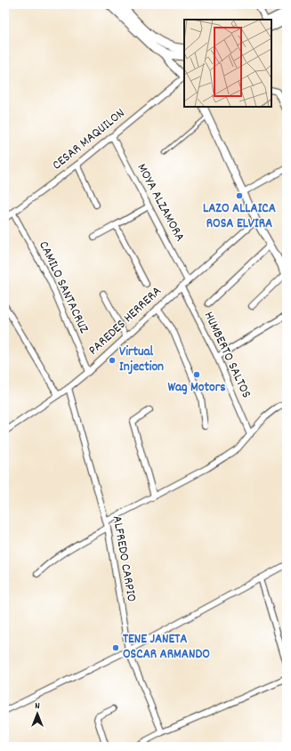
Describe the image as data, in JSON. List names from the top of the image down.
{
  "streets": {
    "street": [
      "CESAR MAQUILON",
      "MOYA ALZAMORA",
      "CAMILO SANTACRUZ",
      "PAREDES HERRERA",
      "HUMBERTO SALTOS",
      "ALFREDO CARPIO"
    ]
  },
  "crossings": [
    ["CESAR MAQUILON", "MOYA ALZAMORA"],
    ["CESAR MAQUILON", "CAMILO SANTACRUZ"],
    ["MOYA ALZAMORA", "PAREDES HERRERA"],
    ["CAMILO SANTACRUZ", "PAREDES HERRERA"],
    ["PAREDES HERRERA", "HUMBERTO SALTOS"],
    ["PAREDES HERRERA", "ALFREDO CARPIO"]
  ],
  "places": [
    "LAZO ALLAICA ROSA ELVIRA",
    "Virtual Injection",
    "Wag Motors",
    "TENE JANETA OSCAR ARMANDO"
  ],
  "north": "top"
}
